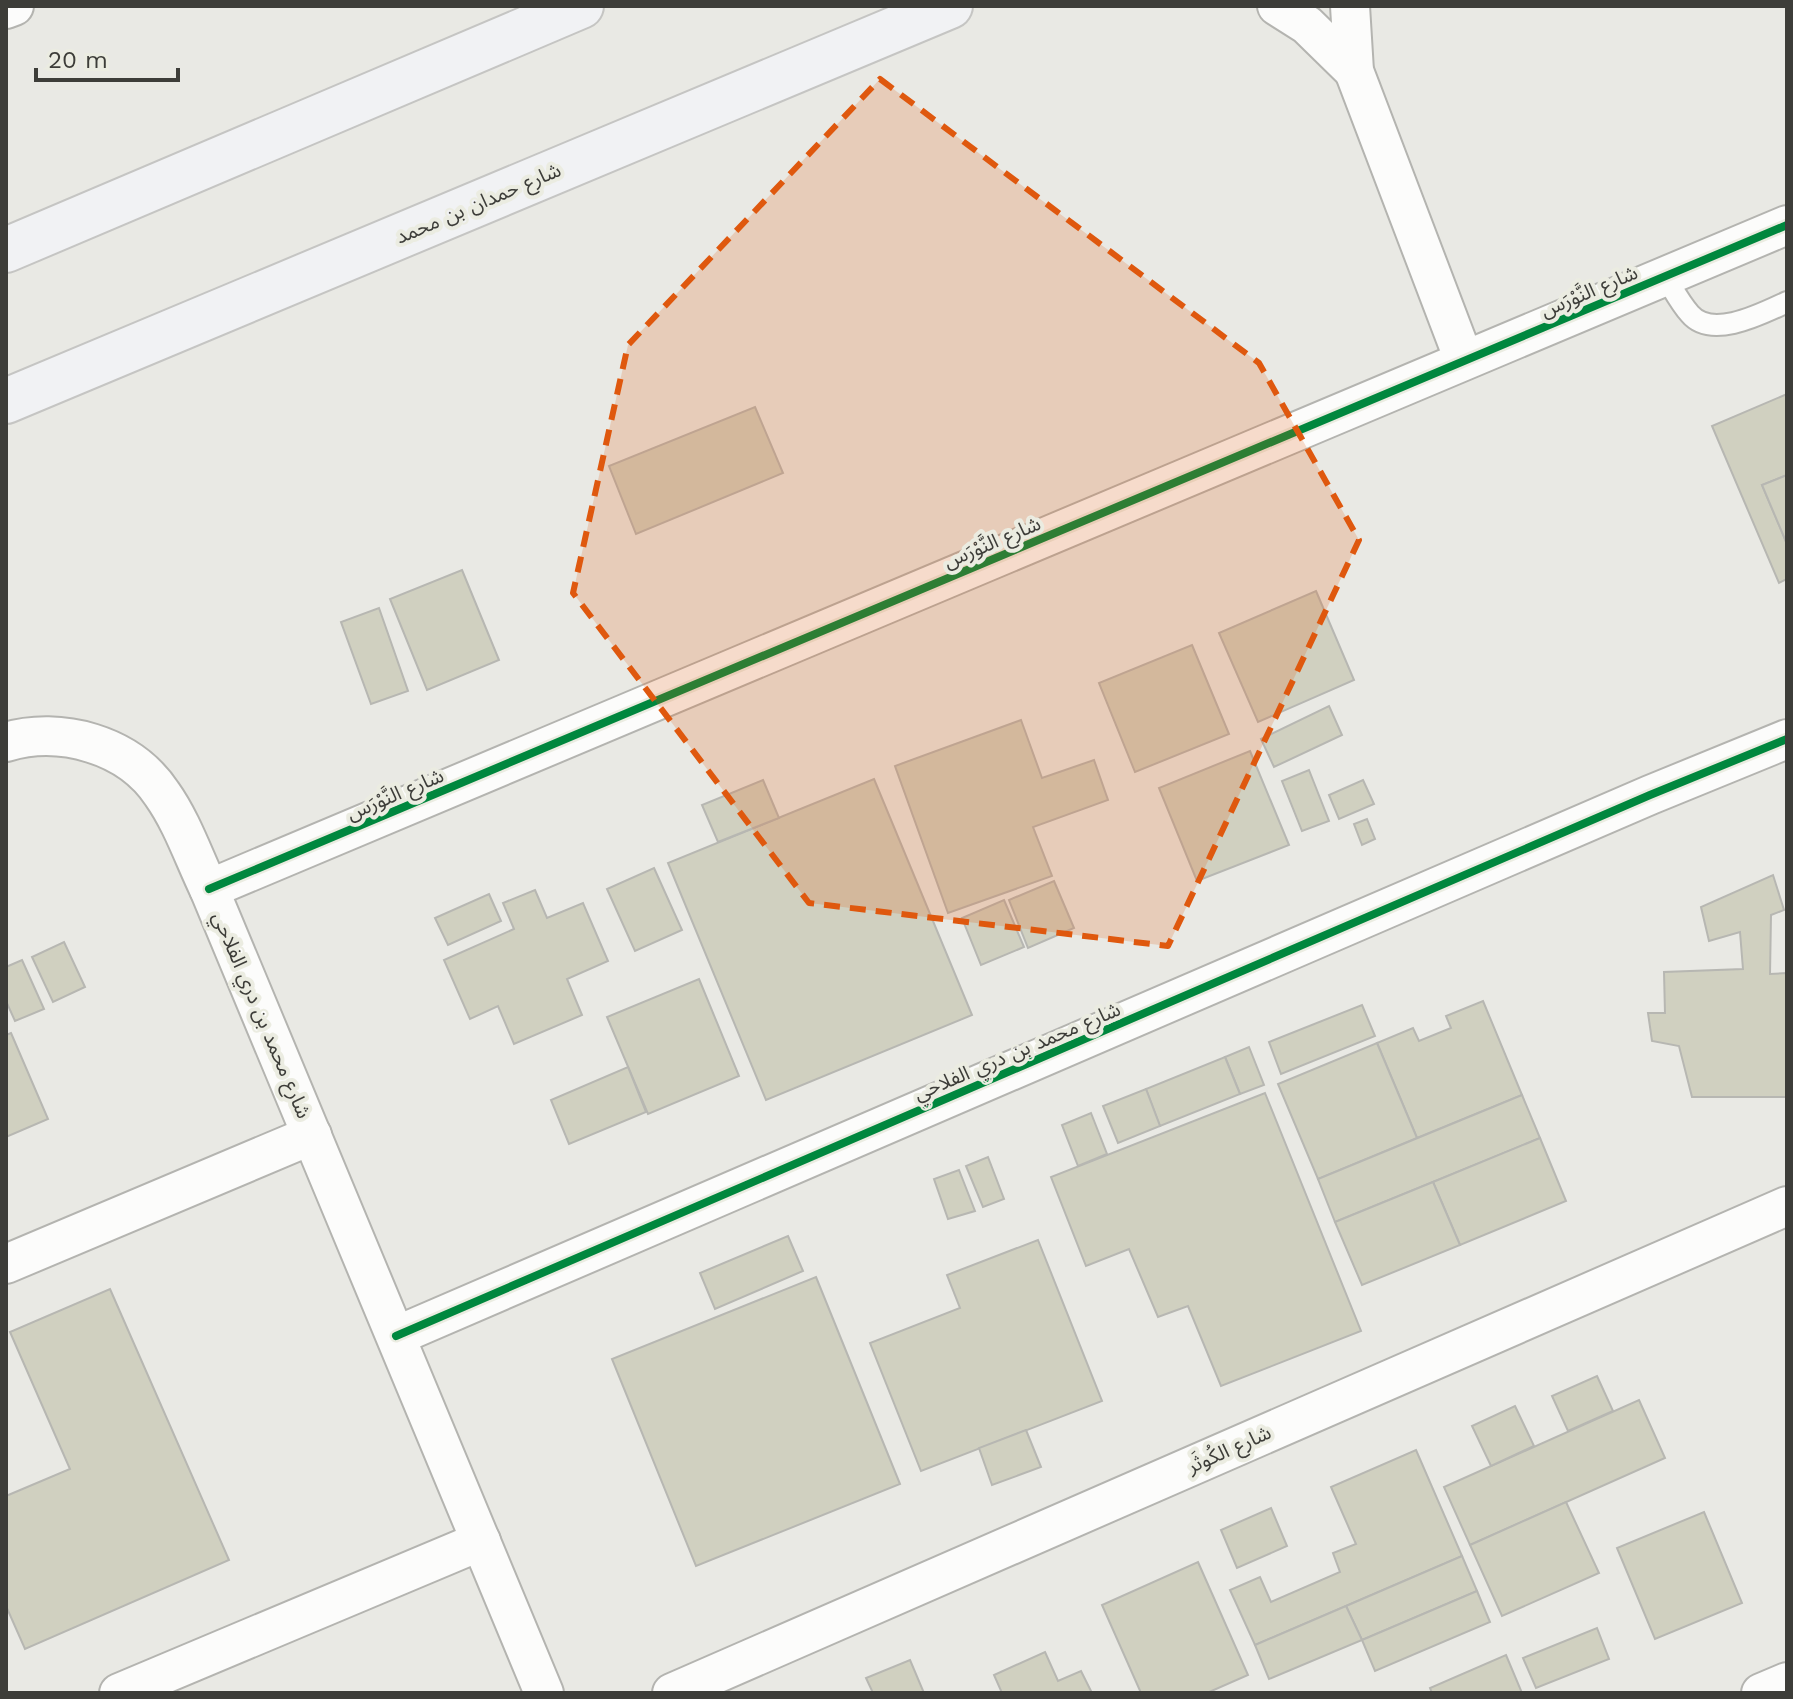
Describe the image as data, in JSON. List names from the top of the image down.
{
  "streets": {
    "main road": ["شارع حمدان بن محمد"],
    "street": ["شارع النَّوْرَس", "شارع محمد بن دري الفلاحي", "شارع الكُوثَر"]
  },
  "crossings": [
    ["شارع النَّوْرَس", "شارع محمد بن دري الفلاحي"]
  ],
  "scale_bar": "20 m"
}
